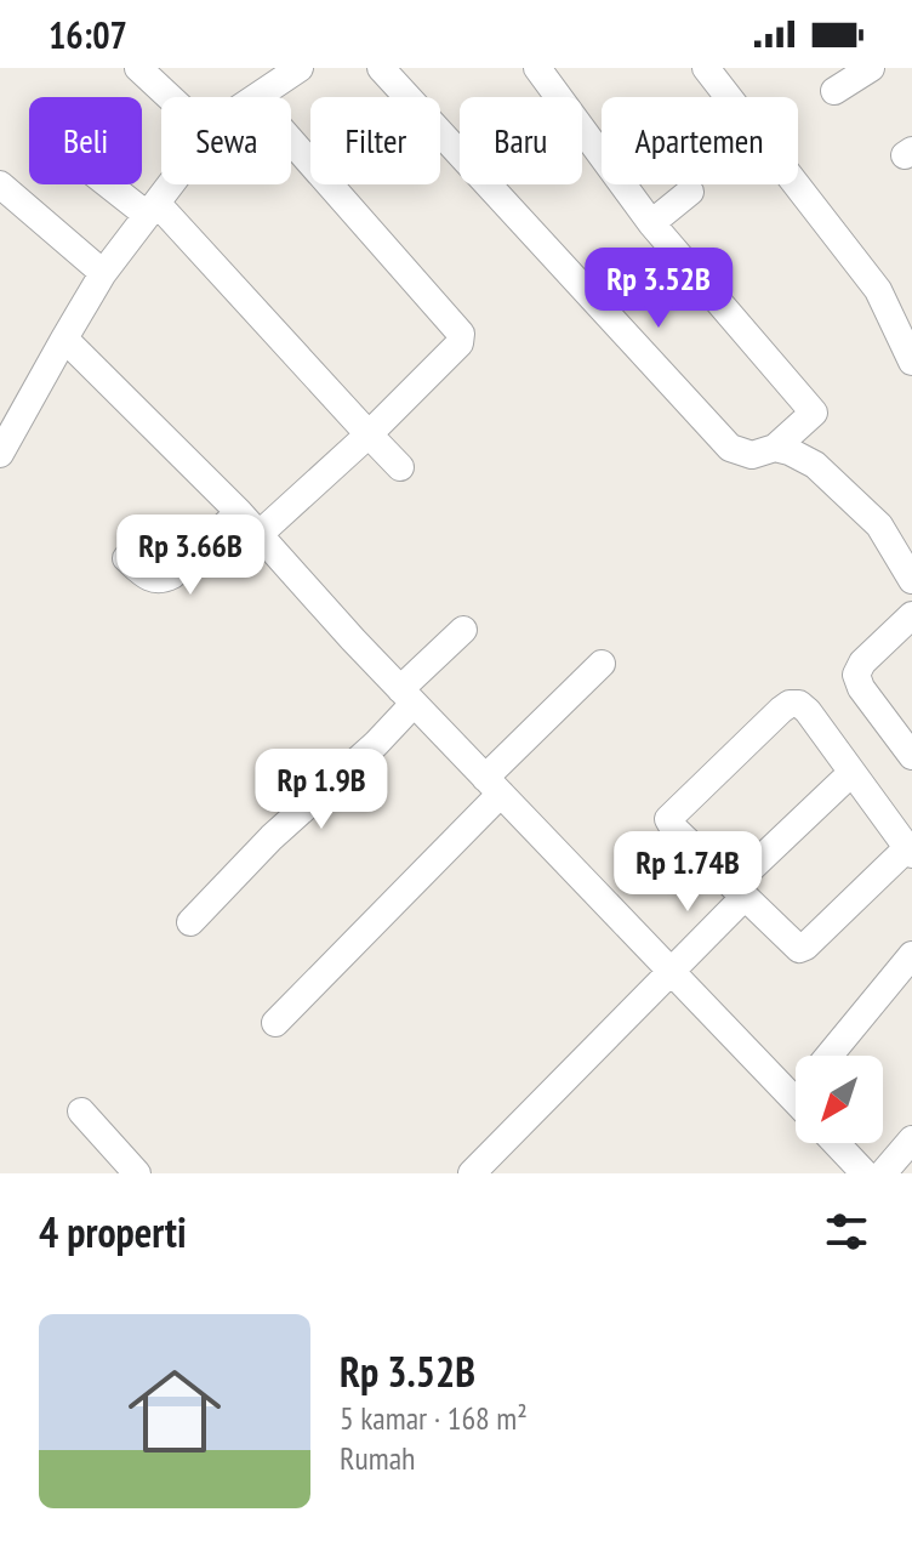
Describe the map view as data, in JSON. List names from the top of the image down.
{
  "north": "bottom left",
  "page": {
    "status": "16:07",
    "chip": [
      "Beli",
      "Sewa",
      "Filter",
      "Baru",
      "Apartemen"
    ],
    "price": [
      "Rp 3.52B",
      "Rp 3.66B",
      "Rp 1.9B",
      "Rp 1.74B"
    ],
    "heading": "4 properti",
    "list": [
      {
        "name": "Rp 3.52B",
        "note": "5 kamar · 168 m² · Rumah"
      }
    ]
  }
}
